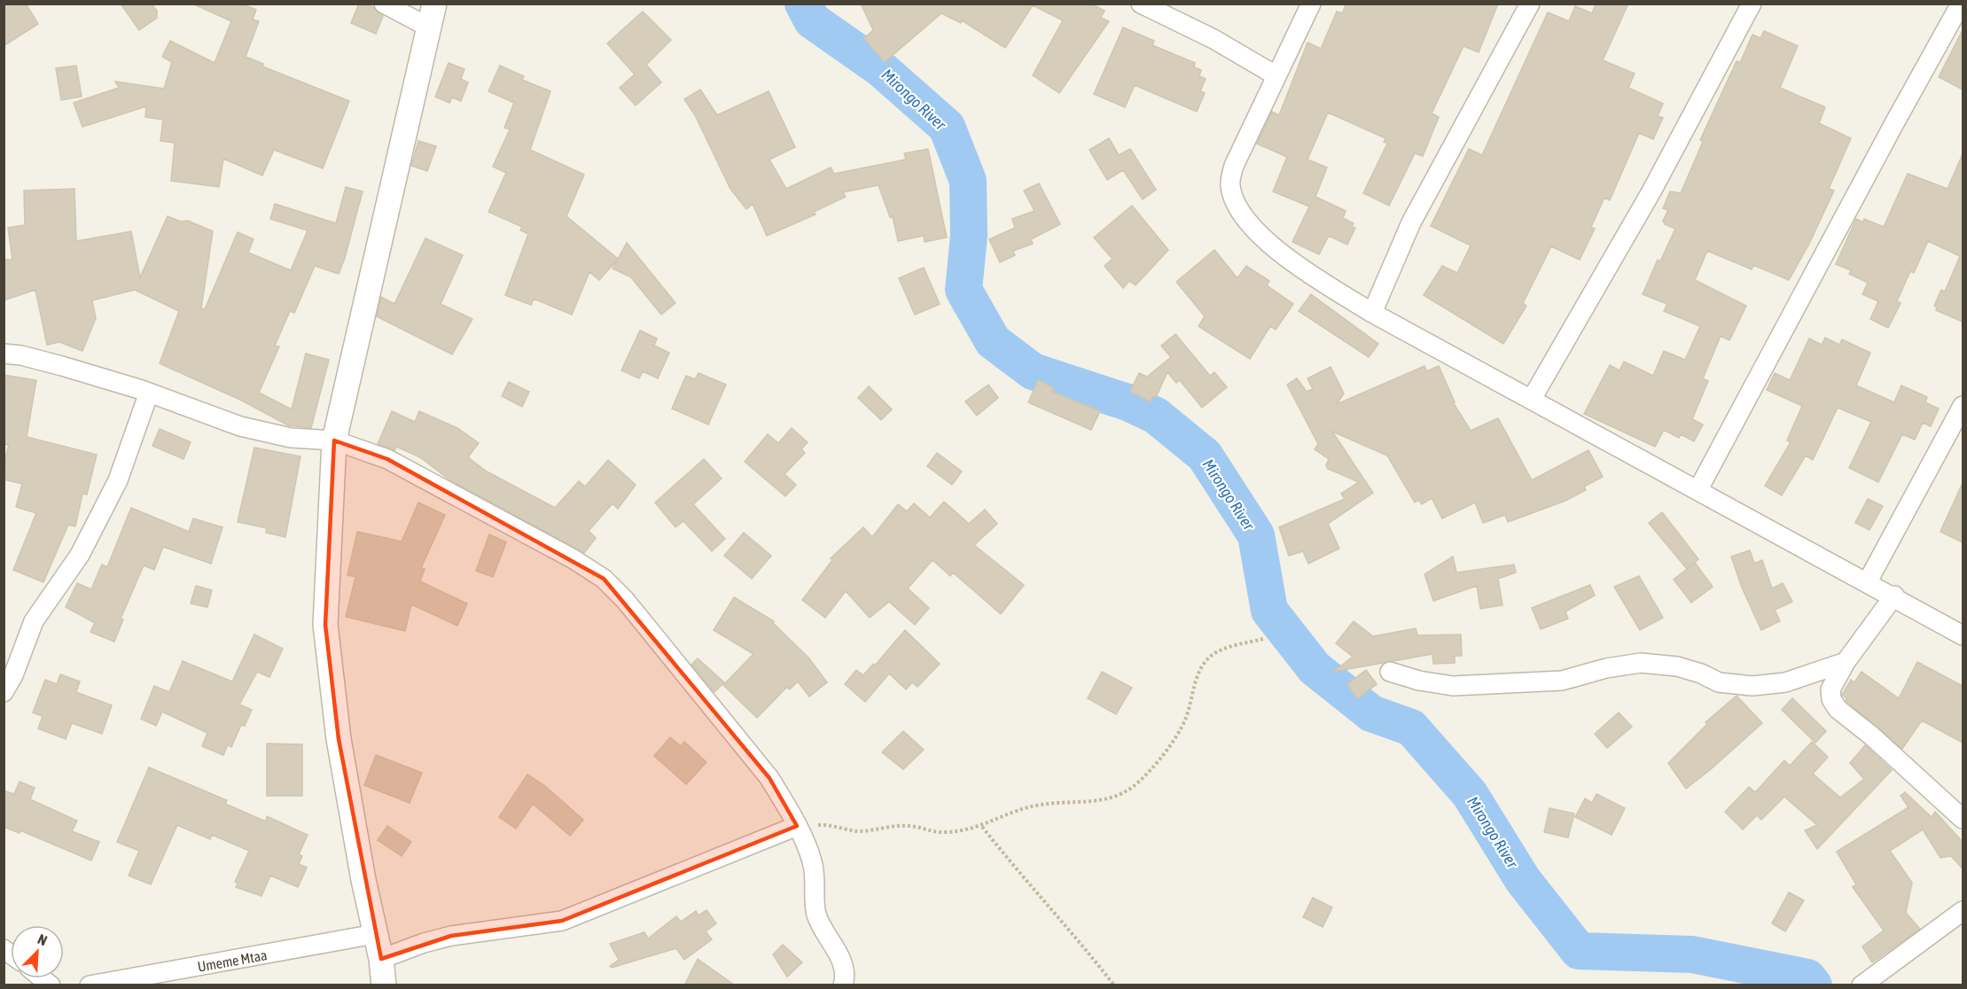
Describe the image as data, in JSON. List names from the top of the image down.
{
  "streets": {
    "street": ["Umeme Mtaa"]
  },
  "water": ["Mirongo River"],
  "north": "top right"
}
